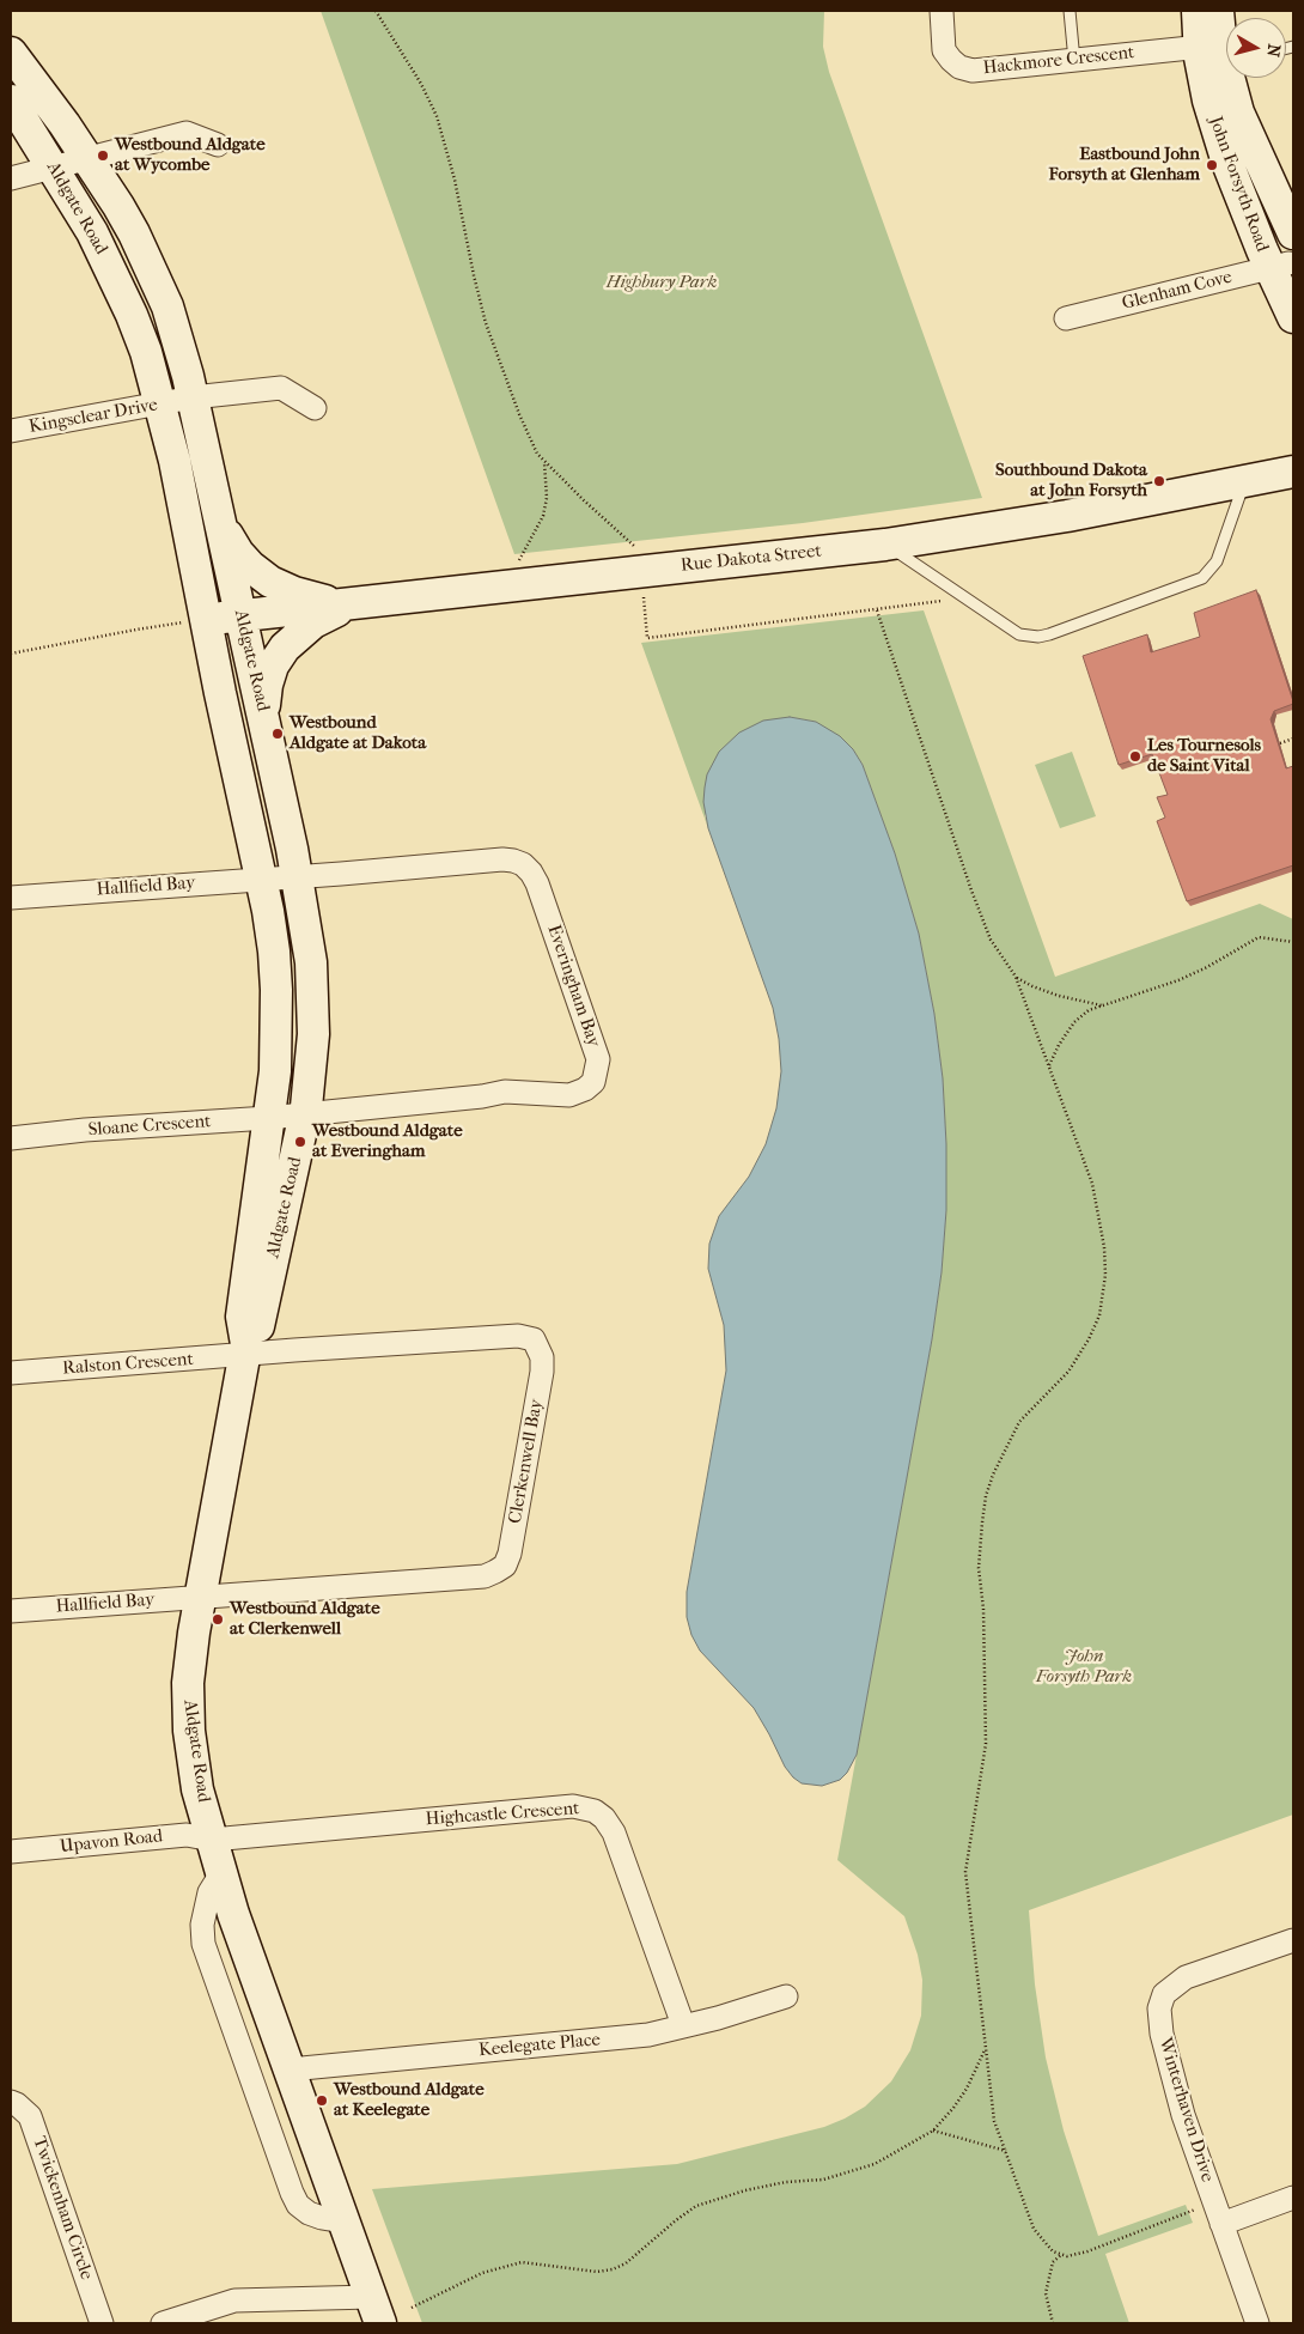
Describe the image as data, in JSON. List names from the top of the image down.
{
  "streets": {
    "street": [
      "Hackmore Crescent",
      "John Forsyth Road",
      "Aldgate Road",
      "Glenham Cove",
      "Kingsclear Drive",
      "Rue Dakota Street",
      "Hallfield Bay",
      "Everingham Bay",
      "Sloane Crescent",
      "Ralston Crescent",
      "Clerkenwell Bay",
      "Highcastle Crescent",
      "Upavon Road",
      "Keelegate Place",
      "Winterhaven Drive",
      "Twickenham Circle"
    ]
  },
  "crossings": [
    ["Hackmore Crescent", "John Forsyth Road"],
    ["John Forsyth Road", "Glenham Cove"],
    ["Aldgate Road", "Kingsclear Drive"],
    ["Aldgate Road", "Rue Dakota Street"],
    ["Aldgate Road", "Hallfield Bay"],
    ["Aldgate Road", "Everingham Bay"],
    ["Aldgate Road", "Sloane Crescent"],
    ["Aldgate Road", "Ralston Crescent"],
    ["Aldgate Road", "Clerkenwell Bay"],
    ["Aldgate Road", "Highcastle Crescent"],
    ["Aldgate Road", "Upavon Road"],
    ["Aldgate Road", "Keelegate Place"],
    ["Hallfield Bay", "Everingham Bay"],
    ["Hallfield Bay", "Clerkenwell Bay"],
    ["Everingham Bay", "Sloane Crescent"],
    ["Ralston Crescent", "Clerkenwell Bay"],
    ["Highcastle Crescent", "Upavon Road"],
    ["Highcastle Crescent", "Keelegate Place"]
  ],
  "parks": ["Highbury Park", "John Forsyth Park"],
  "places": [
    "Westbound Aldgate at Wycombe",
    "Eastbound John Forsyth at Glenham",
    "Southbound Dakota at John Forsyth",
    "Westbound Aldgate at Dakota",
    "Les Tournesols de Saint Vital",
    "Westbound Aldgate at Everingham",
    "Westbound Aldgate at Clerkenwell",
    "Westbound Aldgate at Keelegate"
  ],
  "north": "right"
}
